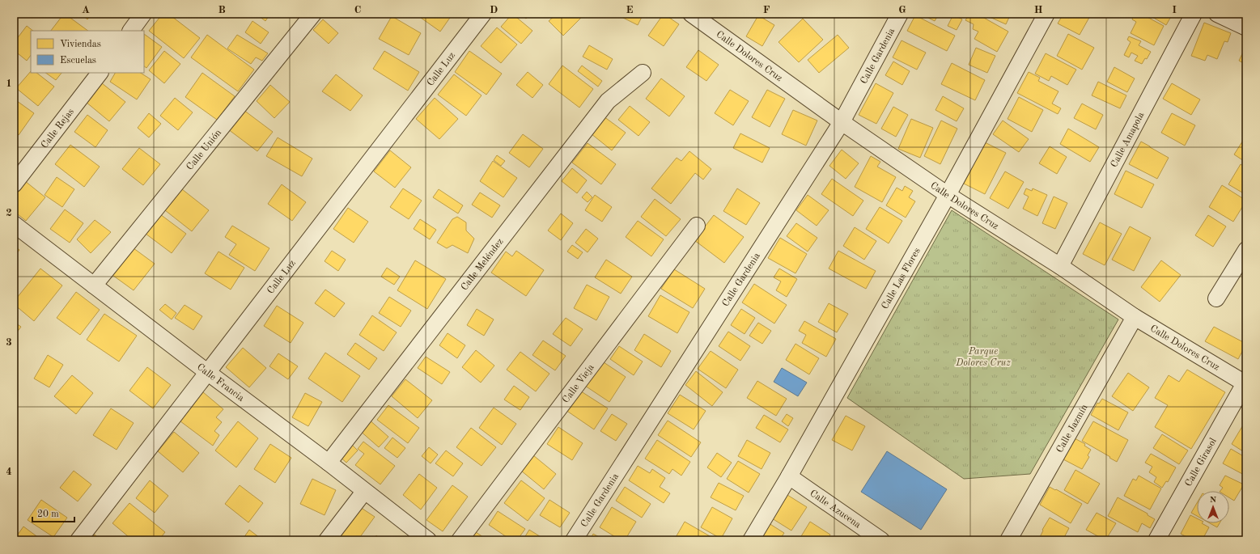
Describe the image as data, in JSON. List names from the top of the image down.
{
  "streets": {
    "street": [
      "Calle Dolores Cruz",
      "Calle Gardenia",
      "Calle Luz",
      "Calle Rejas",
      "Calle Amapola",
      "Calle Unión",
      "Calle Meléndez",
      "Calle Las Flores",
      "Calle Francia",
      "Calle Vieja",
      "Calle Jazmín",
      "Calle Girasol",
      "Calle Azucena"
    ]
  },
  "crossings": [
    ["Calle Dolores Cruz", "Calle Gardenia"],
    ["Calle Dolores Cruz", "Calle Amapola"],
    ["Calle Dolores Cruz", "Calle Las Flores"],
    ["Calle Dolores Cruz", "Calle Jazmín"],
    ["Calle Dolores Cruz", "Calle Girasol"],
    ["Calle Luz", "Calle Francia"],
    ["Calle Unión", "Calle Francia"],
    ["Calle Meléndez", "Calle Francia"],
    ["Calle Las Flores", "Calle Azucena"]
  ],
  "parks": ["Parque Dolores Cruz"],
  "legend": ["Viviendas", "Escuelas"],
  "scale_bar": "20 m",
  "north": "top",
  "grid": {
    "columns": [
      "A",
      "B",
      "C",
      "D",
      "E",
      "F",
      "G",
      "H",
      "I"
    ],
    "rows": [
      "1",
      "2",
      "3",
      "4"
    ]
  }
}
